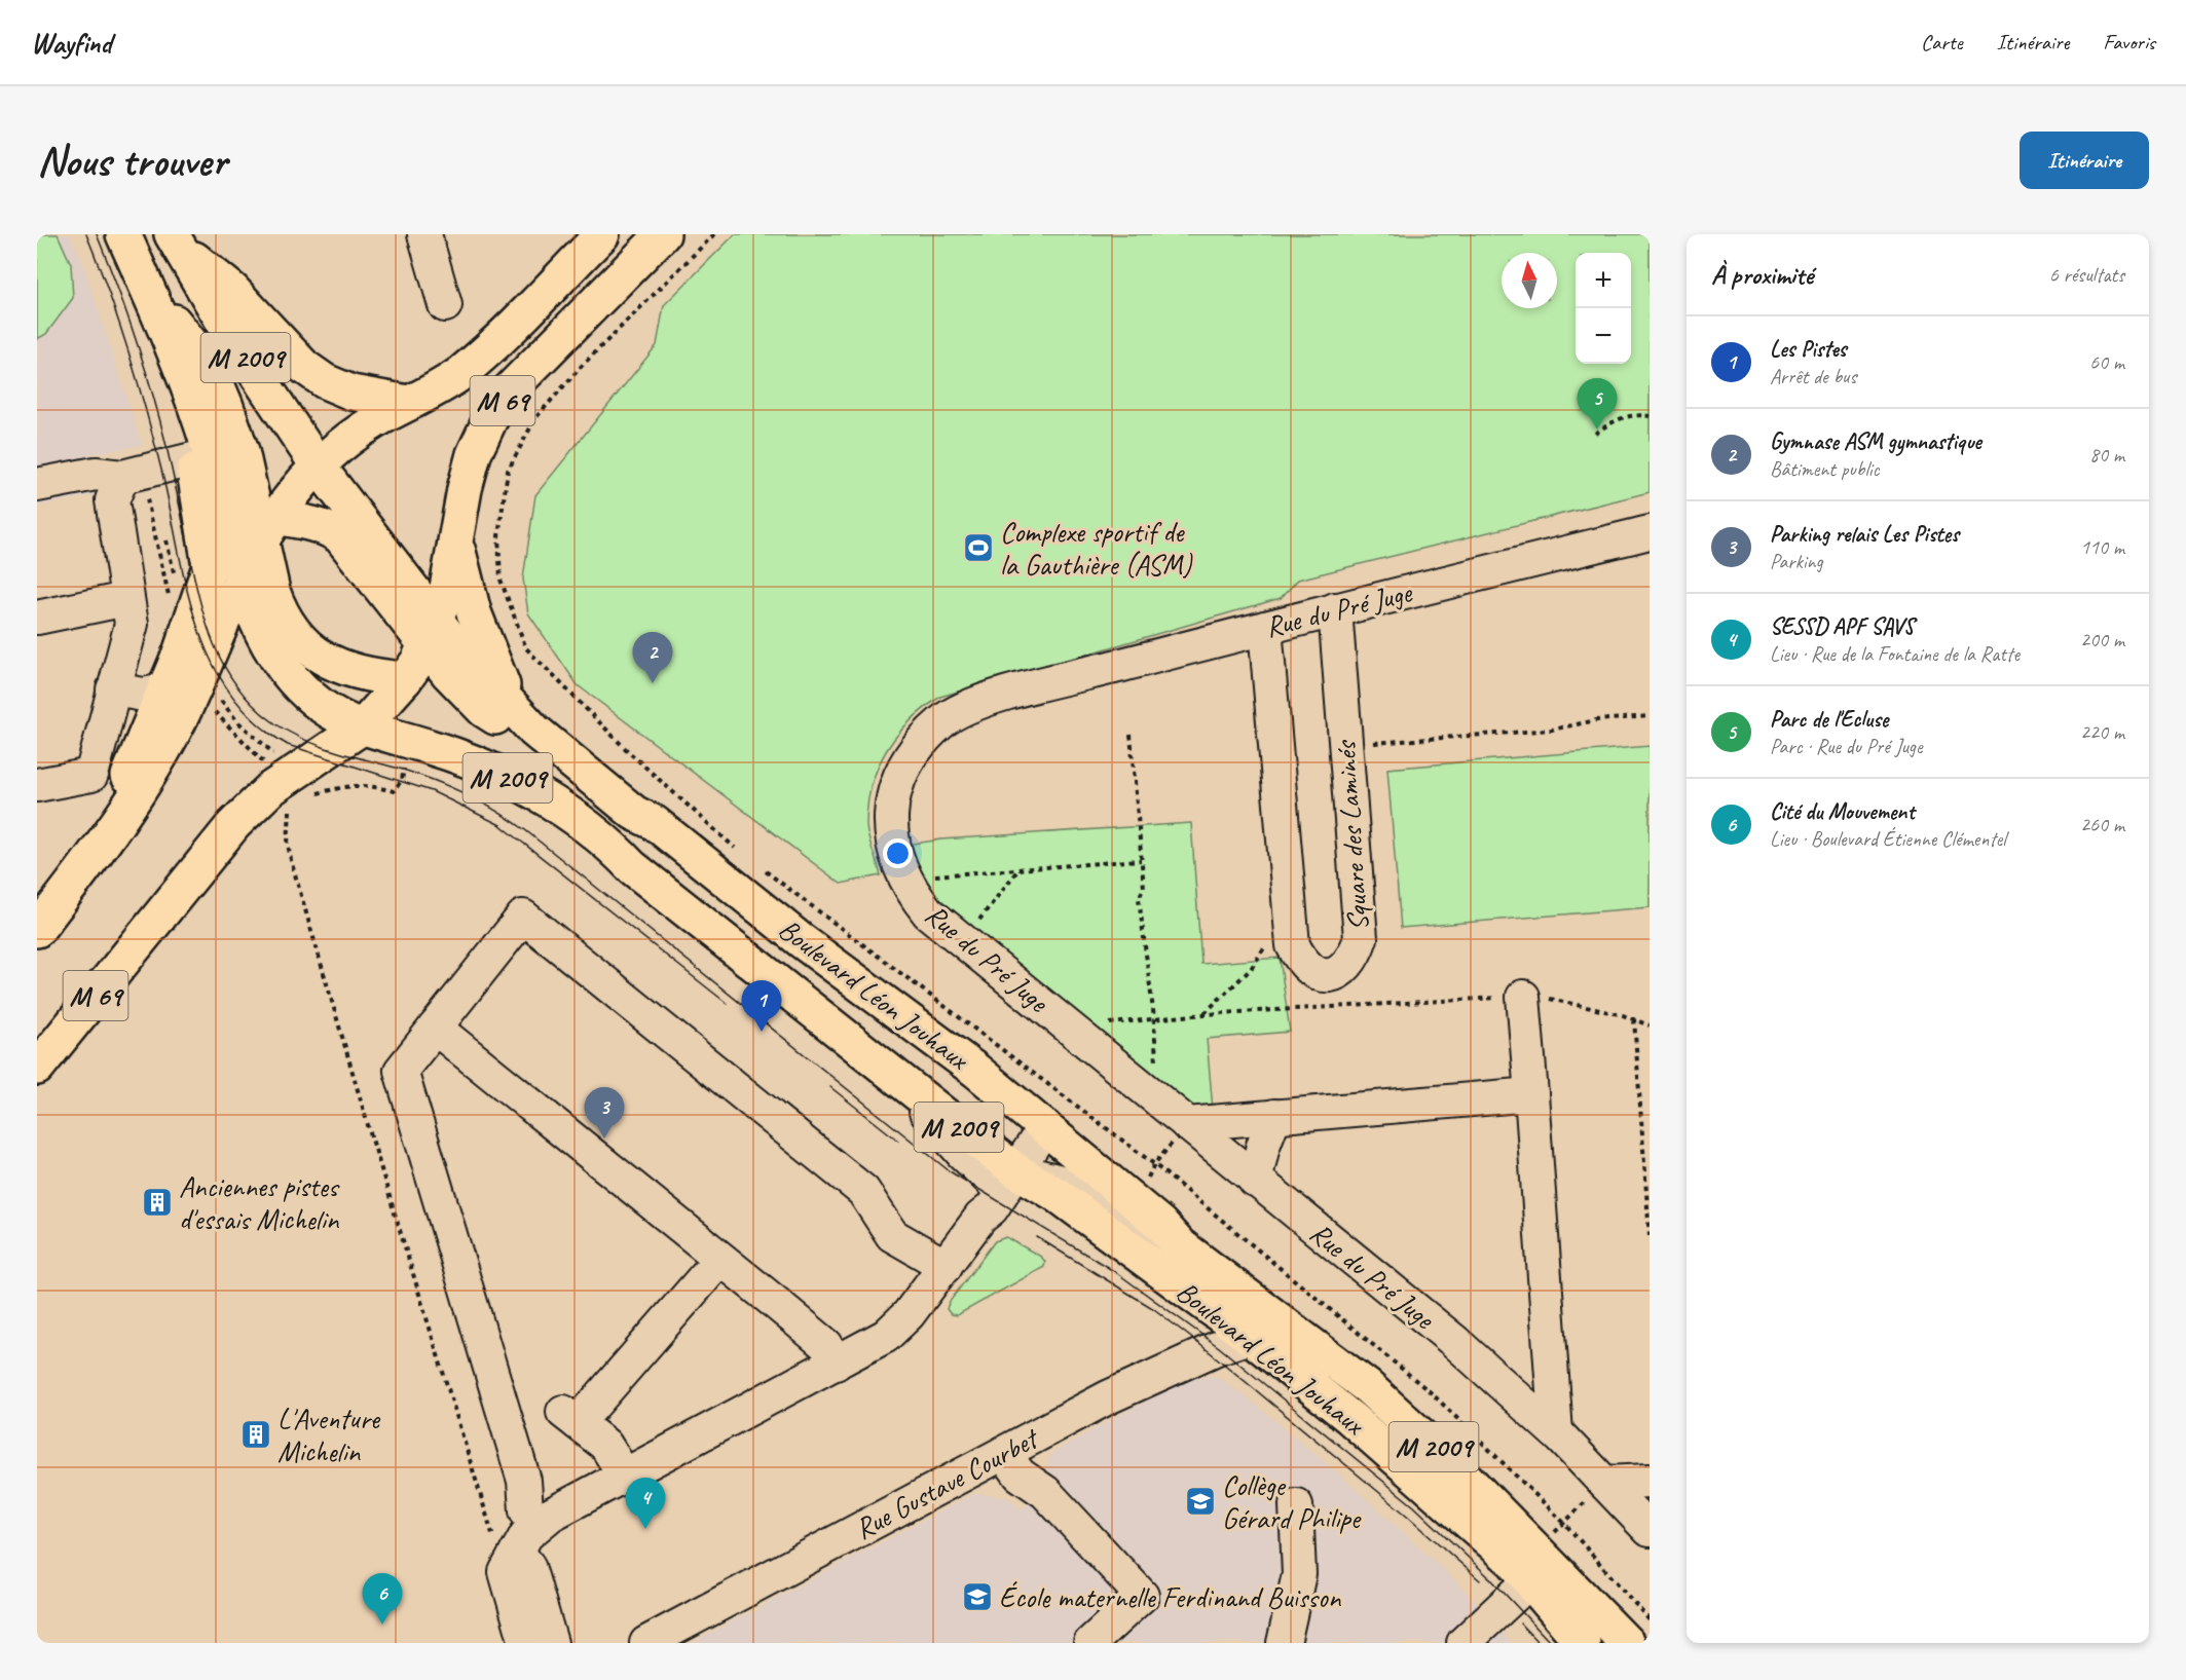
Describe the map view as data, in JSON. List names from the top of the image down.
{
  "streets": {
    "main road": ["M 2009", "M 69", "Boulevard Léon Jouhaux"],
    "street": ["Rue du Pré Juge", "Square des Laminés", "Rue Gustave Courbet"]
  },
  "crossings": [
    ["M 2009", "M 69"],
    ["M 2009", "Boulevard Léon Jouhaux"],
    ["M 69", "Boulevard Léon Jouhaux"],
    ["Rue du Pré Juge", "Square des Laminés"],
    ["Boulevard Léon Jouhaux", "Rue Gustave Courbet"]
  ],
  "places": {
    "sports": ["Complexe sportif de la Gauthière (ASM)"],
    "building": ["Anciennes pistes d'essais Michelin", "L'Aventure Michelin"],
    "school or university": ["Collège Gérard Philipe", "École maternelle Ferdinand Buisson"]
  },
  "north": "top",
  "page": {
    "header": "Wayfind",
    "nav": ["Carte", "Itinéraire", "Favoris"],
    "buttons": "Itinéraire",
    "title": "Nous trouver",
    "heading": ["À proximité", "6 résultats"],
    "map_buttons": ["+", "−"],
    "list": [
      {
        "mark": "1",
        "name": "Les Pistes",
        "note": "Arrêt de bus",
        "value": "60 m"
      },
      {
        "mark": "2",
        "name": "Gymnase ASM gymnastique",
        "note": "Bâtiment public",
        "value": "80 m"
      },
      {
        "mark": "3",
        "name": "Parking relais Les Pistes",
        "note": "Parking",
        "value": "110 m"
      },
      {
        "mark": "4",
        "name": "SESSD APF SAVS",
        "note": "Lieu · Rue de la Fontaine de la Ratte",
        "value": "200 m"
      },
      {
        "mark": "5",
        "name": "Parc de l'Ecluse",
        "note": "Parc · Rue du Pré Juge",
        "value": "220 m"
      },
      {
        "mark": "6",
        "name": "Cité du Mouvement",
        "note": "Lieu · Boulevard Étienne Clémentel",
        "value": "260 m"
      }
    ],
    "pins": [
      "5",
      "2",
      "1",
      "3",
      "4",
      "6"
    ]
  }
}
